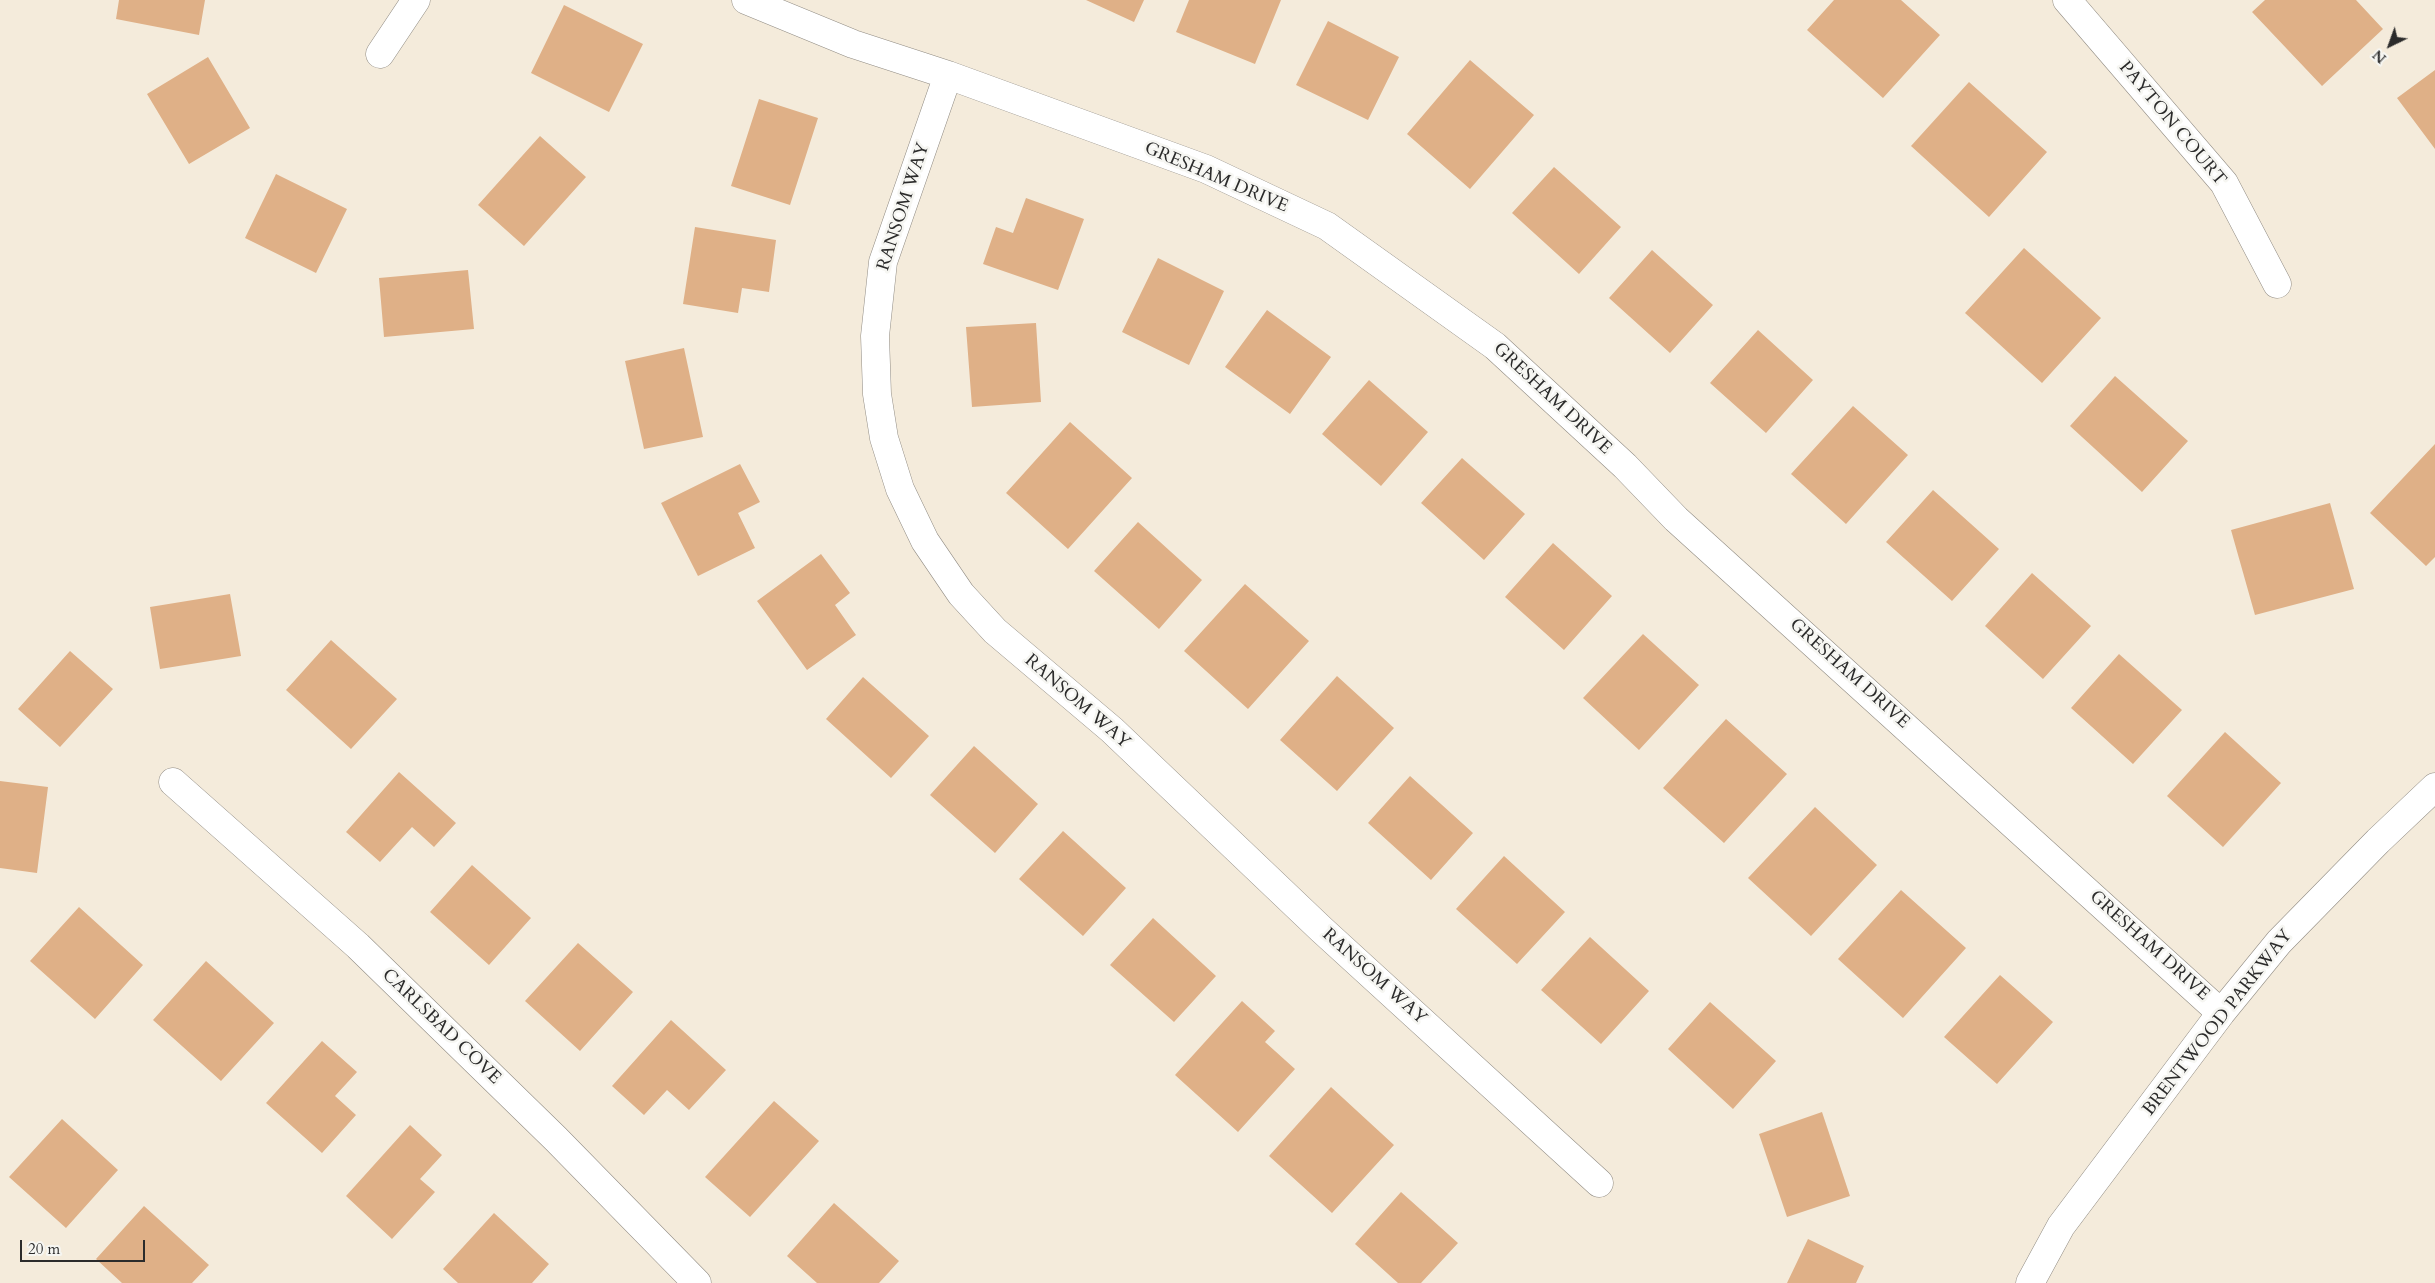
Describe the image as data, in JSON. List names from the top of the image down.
{
  "streets": {
    "street": [
      "PAYTON COURT",
      "GRESHAM DRIVE",
      "RANSOM WAY",
      "BRENTWOOD PARKWAY",
      "CARLSBAD COVE"
    ]
  },
  "crossings": [
    ["GRESHAM DRIVE", "RANSOM WAY"],
    ["GRESHAM DRIVE", "BRENTWOOD PARKWAY"]
  ],
  "scale_bar": "20 m",
  "north": "bottom left"
}
